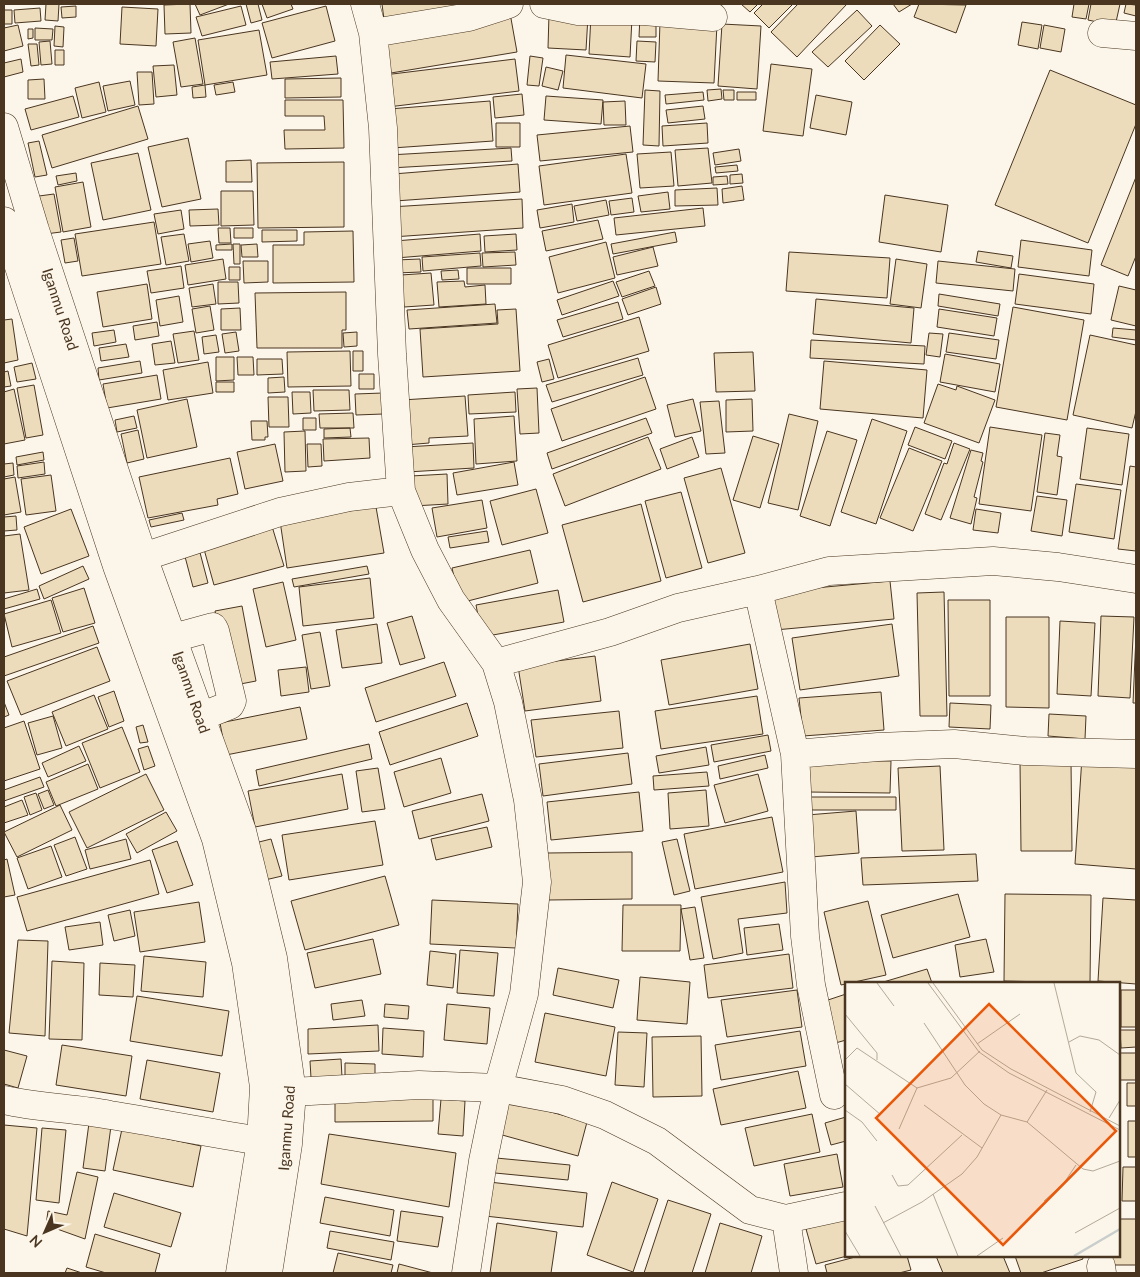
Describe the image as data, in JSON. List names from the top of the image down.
{
  "streets": {
    "street": ["Iganmu Road"]
  },
  "north": "bottom left"
}
